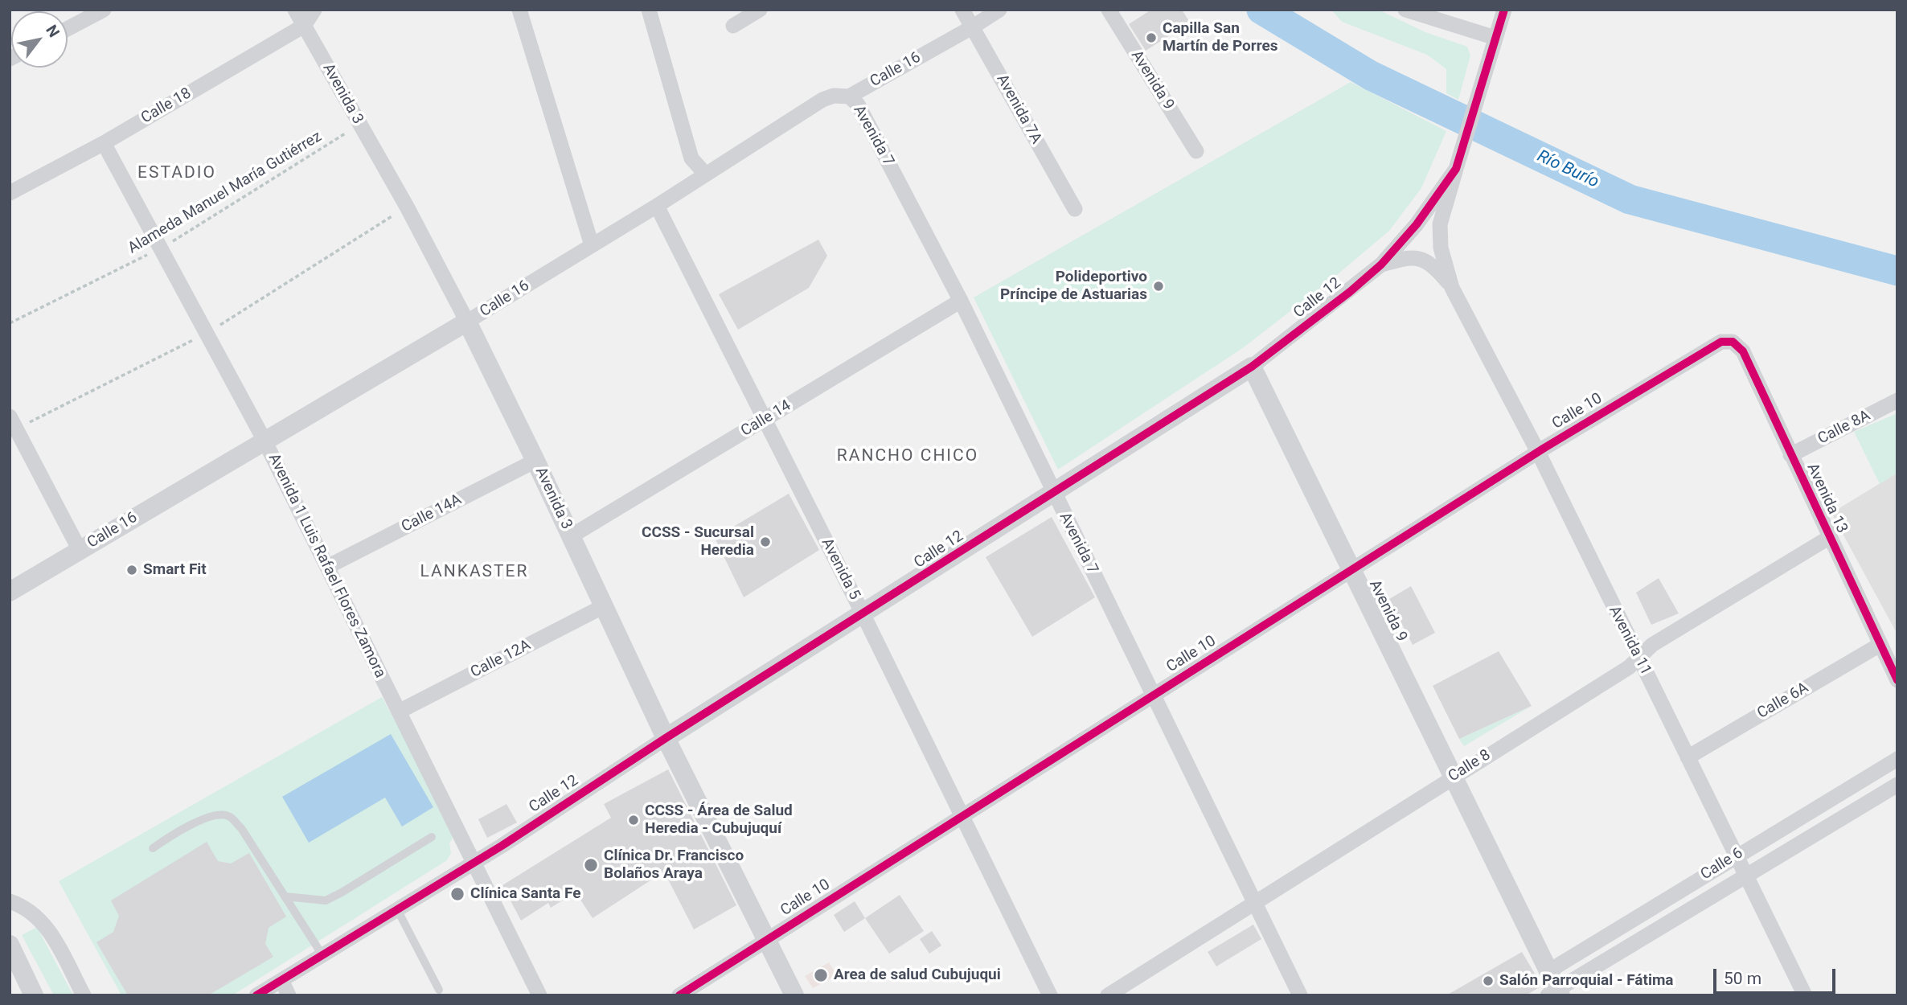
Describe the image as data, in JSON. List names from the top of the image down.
{
  "streets": {
    "street": [
      "Calle 16",
      "Avenida 9",
      "Avenida 3",
      "Calle 18",
      "Avenida 7A",
      "Avenida 7",
      "Calle 12",
      "Calle 10",
      "Calle 14",
      "Calle 8A",
      "Avenida 13",
      "Calle 14A",
      "Avenida 1 Luis Rafael Flores Zamora",
      "Avenida 5",
      "Avenida 11",
      "Calle 12A",
      "Calle 6A",
      "Calle 8",
      "Calle 6"
    ],
    "path": ["Alameda Manuel María Gutiérrez"]
  },
  "crossings": [
    ["Calle 16", "Avenida 3"],
    ["Calle 16", "Avenida 7A"],
    ["Calle 16", "Avenida 7"],
    ["Calle 16", "Avenida 1 Luis Rafael Flores Zamora"],
    ["Calle 16", "Avenida 5"],
    ["Avenida 9", "Calle 12"],
    ["Avenida 9", "Calle 10"],
    ["Avenida 9", "Calle 8"],
    ["Avenida 9", "Calle 6"],
    ["Avenida 3", "Calle 18"],
    ["Avenida 3", "Alameda Manuel María Gutiérrez"],
    ["Avenida 3", "Calle 12"],
    ["Avenida 3", "Calle 10"],
    ["Avenida 3", "Calle 14"],
    ["Avenida 3", "Calle 14A"],
    ["Avenida 3", "Calle 12A"],
    ["Calle 18", "Avenida 1 Luis Rafael Flores Zamora"],
    ["Avenida 7", "Calle 12"],
    ["Avenida 7", "Calle 10"],
    ["Avenida 7", "Calle 14"],
    ["Avenida 7", "Calle 8"],
    ["Alameda Manuel María Gutiérrez", "Avenida 1 Luis Rafael Flores Zamora"],
    ["Calle 12", "Avenida 1 Luis Rafael Flores Zamora"],
    ["Calle 12", "Avenida 5"],
    ["Calle 12", "Avenida 11"],
    ["Calle 10", "Avenida 13"],
    ["Calle 10", "Avenida 5"],
    ["Calle 10", "Avenida 11"],
    ["Calle 14", "Avenida 5"],
    ["Calle 8A", "Avenida 13"],
    ["Avenida 13", "Calle 6A"],
    ["Avenida 13", "Calle 8"],
    ["Calle 14A", "Avenida 1 Luis Rafael Flores Zamora"],
    ["Avenida 1 Luis Rafael Flores Zamora", "Calle 12A"],
    ["Avenida 11", "Calle 6A"],
    ["Avenida 11", "Calle 8"],
    ["Avenida 11", "Calle 6"]
  ],
  "districts": ["ESTADIO", "RANCHO CHICO", "LANKASTER"],
  "water": ["Río Burío"],
  "places": [
    "Capilla San Martín de Porres",
    "Polideportivo Príncipe de Astuarias",
    "CCSS - Sucursal Heredia",
    "Smart Fit",
    "CCSS - Área de Salud Heredia - Cubujuquí",
    "Clínica Dr. Francisco Bolaños Araya",
    "Clínica Santa Fe",
    "Area de salud Cubujuqui",
    "Salón Parroquial - Fátima"
  ],
  "scale_bar": "50 m",
  "north": "top right"
}
